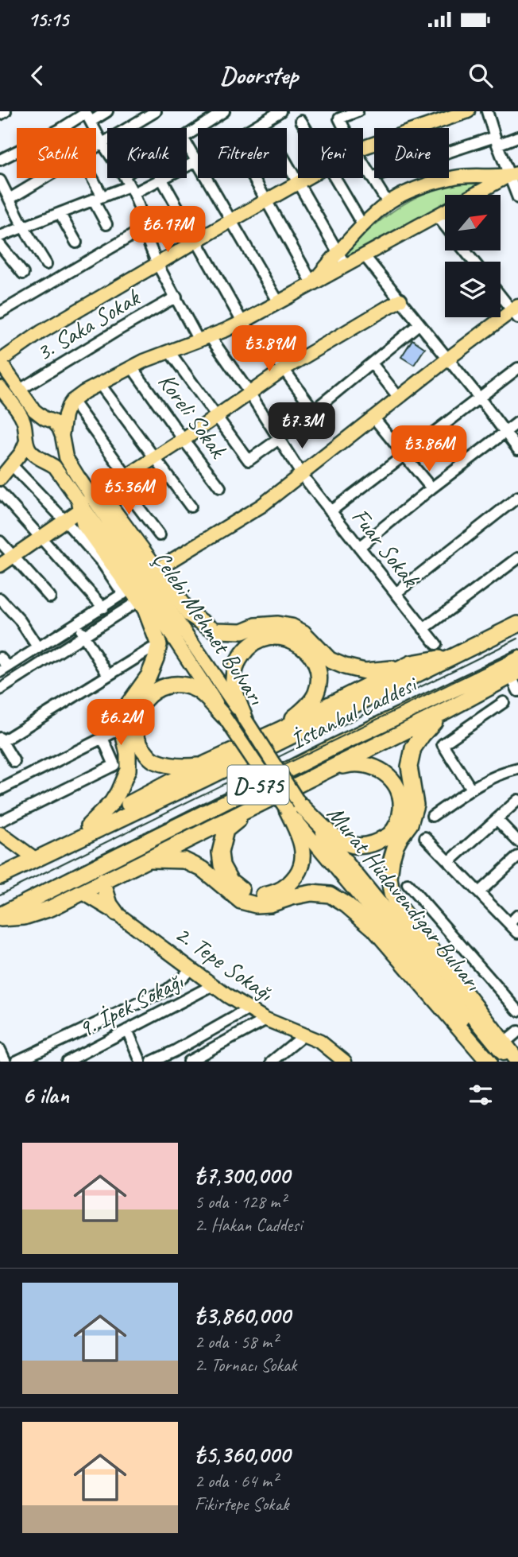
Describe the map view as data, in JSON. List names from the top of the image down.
{
  "streets": {
    "highway": ["İstanbul Caddesi", "D-575"],
    "main road": ["Çelebi Mehmet Bulvarı", "Murat Hüdavendigar Bulvarı", "2. Tepe Sokağı"],
    "street": [
      "3. Saka Sokak",
      "Koreli Sokak",
      "Fuar Sokak",
      "9. İpek Sokağı"
    ]
  },
  "crossings": [
    ["3. Saka Sokak", "Fuar Sokak"],
    ["3. Saka Sokak", "Çelebi Mehmet Bulvarı"],
    ["Çelebi Mehmet Bulvarı", "Murat Hüdavendigar Bulvarı"],
    ["2. Tepe Sokağı", "9. İpek Sokağı"]
  ],
  "north": "top right",
  "page": {
    "status": "15:15",
    "header": "Doorstep",
    "chip": [
      "Satılık",
      "Kiralık",
      "Filtreler",
      "Yeni",
      "Daire"
    ],
    "price": [
      "₺6.17M",
      "₺3.89M",
      "₺7.3M",
      "₺3.86M",
      "₺5.36M",
      "₺6.2M"
    ],
    "heading": "6 ilan",
    "list": [
      {
        "name": "₺7,300,000",
        "note": "5 oda · 128 m² · 2. Hakan Caddesi"
      },
      {
        "name": "₺3,860,000",
        "note": "2 oda · 58 m² · 2. Tornacı Sokak"
      },
      {
        "name": "₺5,360,000",
        "note": "2 oda · 64 m² · Fikirtepe Sokak"
      }
    ]
  }
}
